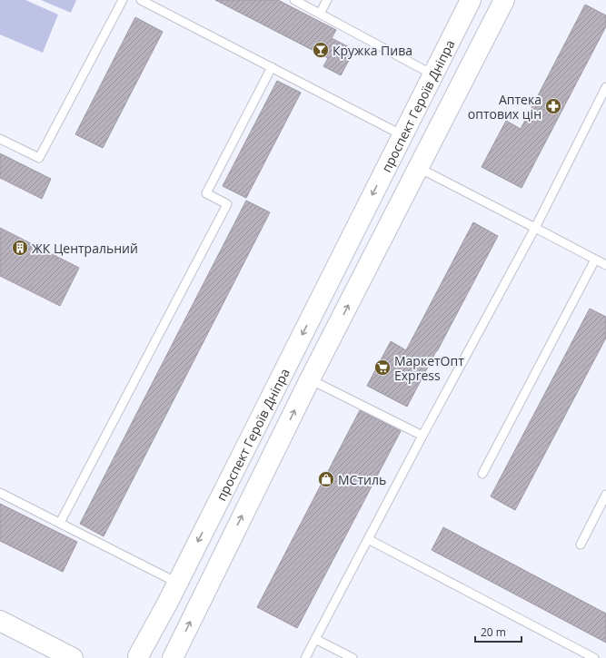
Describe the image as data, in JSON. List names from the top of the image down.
{
  "streets": {
    "street": ["проспект Героїв Дніпра"]
  },
  "places": {
    "bar": ["Кружка Пива"],
    "pharmacy": ["Аптека оптових цін"],
    "building": ["ЖК Центральний"],
    "supermarket": ["МаркетОпт Express"],
    "shop": ["МСтиль"]
  },
  "scale_bar": "20 m"
}
